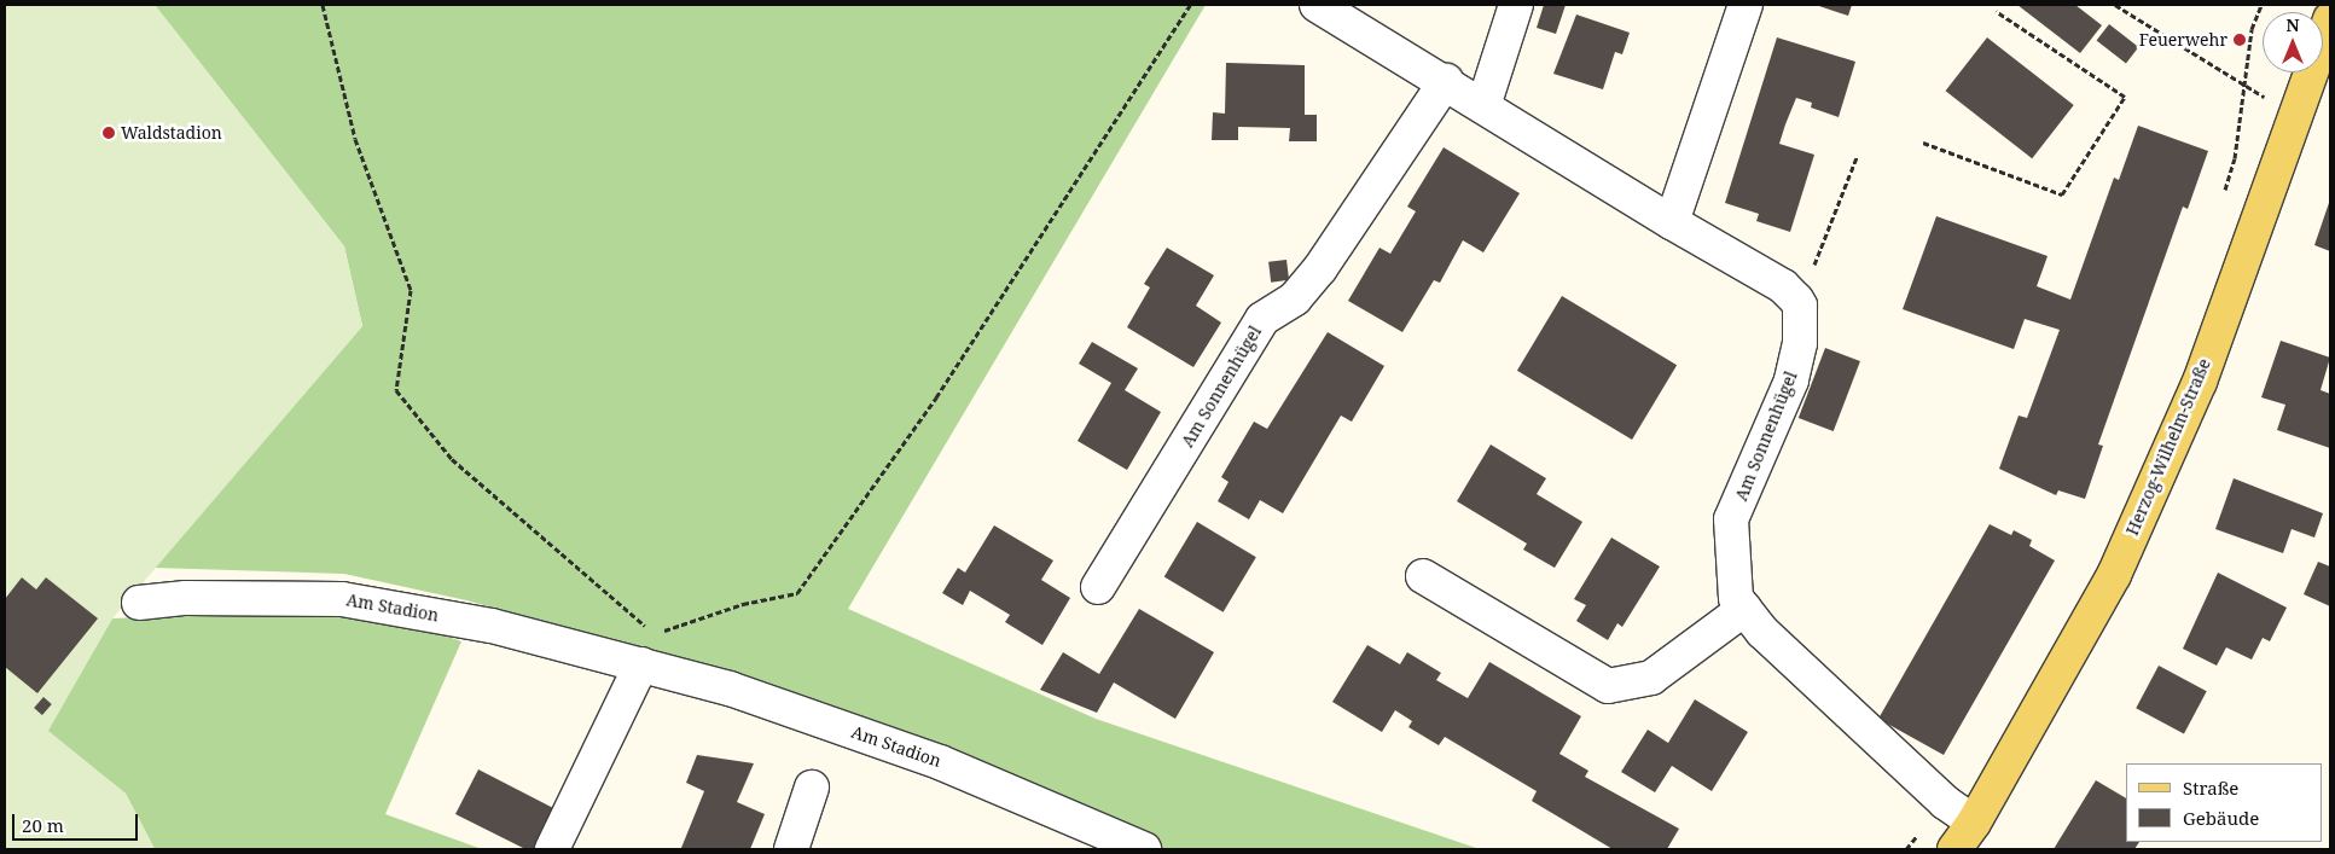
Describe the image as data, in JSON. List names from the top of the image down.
{
  "streets": {
    "main road": ["Herzog-Wilhelm-Straße"],
    "street": ["Am Sonnenhügel", "Am Stadion"]
  },
  "crossings": [
    ["Am Sonnenhügel", "Herzog-Wilhelm-Straße"]
  ],
  "places": ["Feuerwehr", "Waldstadion"],
  "legend": ["Straße", "Gebäude"],
  "scale_bar": "20 m",
  "north": "top"
}
